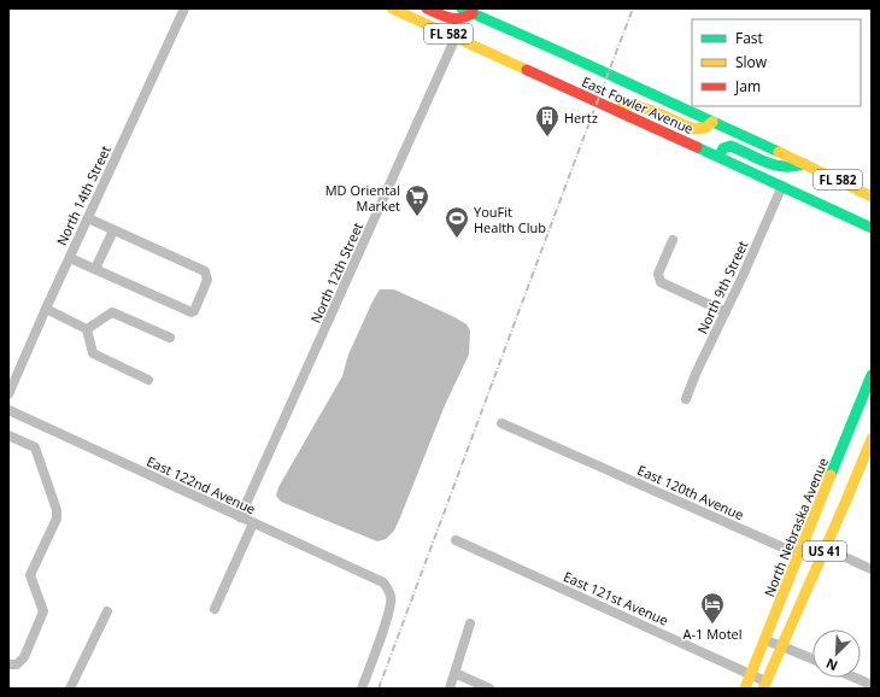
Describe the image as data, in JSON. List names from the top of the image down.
{
  "streets": {
    "main road": [
      "FL 582",
      "East Fowler Avenue",
      "North Nebraska Avenue",
      "US 41"
    ],
    "street": [
      "North 14th Street",
      "North 12th Street",
      "North 9th Street",
      "East 122nd Avenue",
      "East 120th Avenue",
      "East 121st Avenue"
    ]
  },
  "crossings": [
    ["East Fowler Avenue", "North 12th Street"],
    ["East Fowler Avenue", "North 9th Street"],
    ["North 12th Street", "East 122nd Avenue"],
    ["East 120th Avenue", "North Nebraska Avenue"],
    ["East 120th Avenue", "US 41"],
    ["North Nebraska Avenue", "East 121st Avenue"],
    ["US 41", "East 121st Avenue"]
  ],
  "places": {
    "building": ["Hertz"],
    "supermarket": ["MD Oriental Market"],
    "sports": ["YouFit Health Club"],
    "hotel": ["A-1 Motel"]
  },
  "legend": ["Fast", "Slow", "Jam"],
  "north": "bottom left"
}
